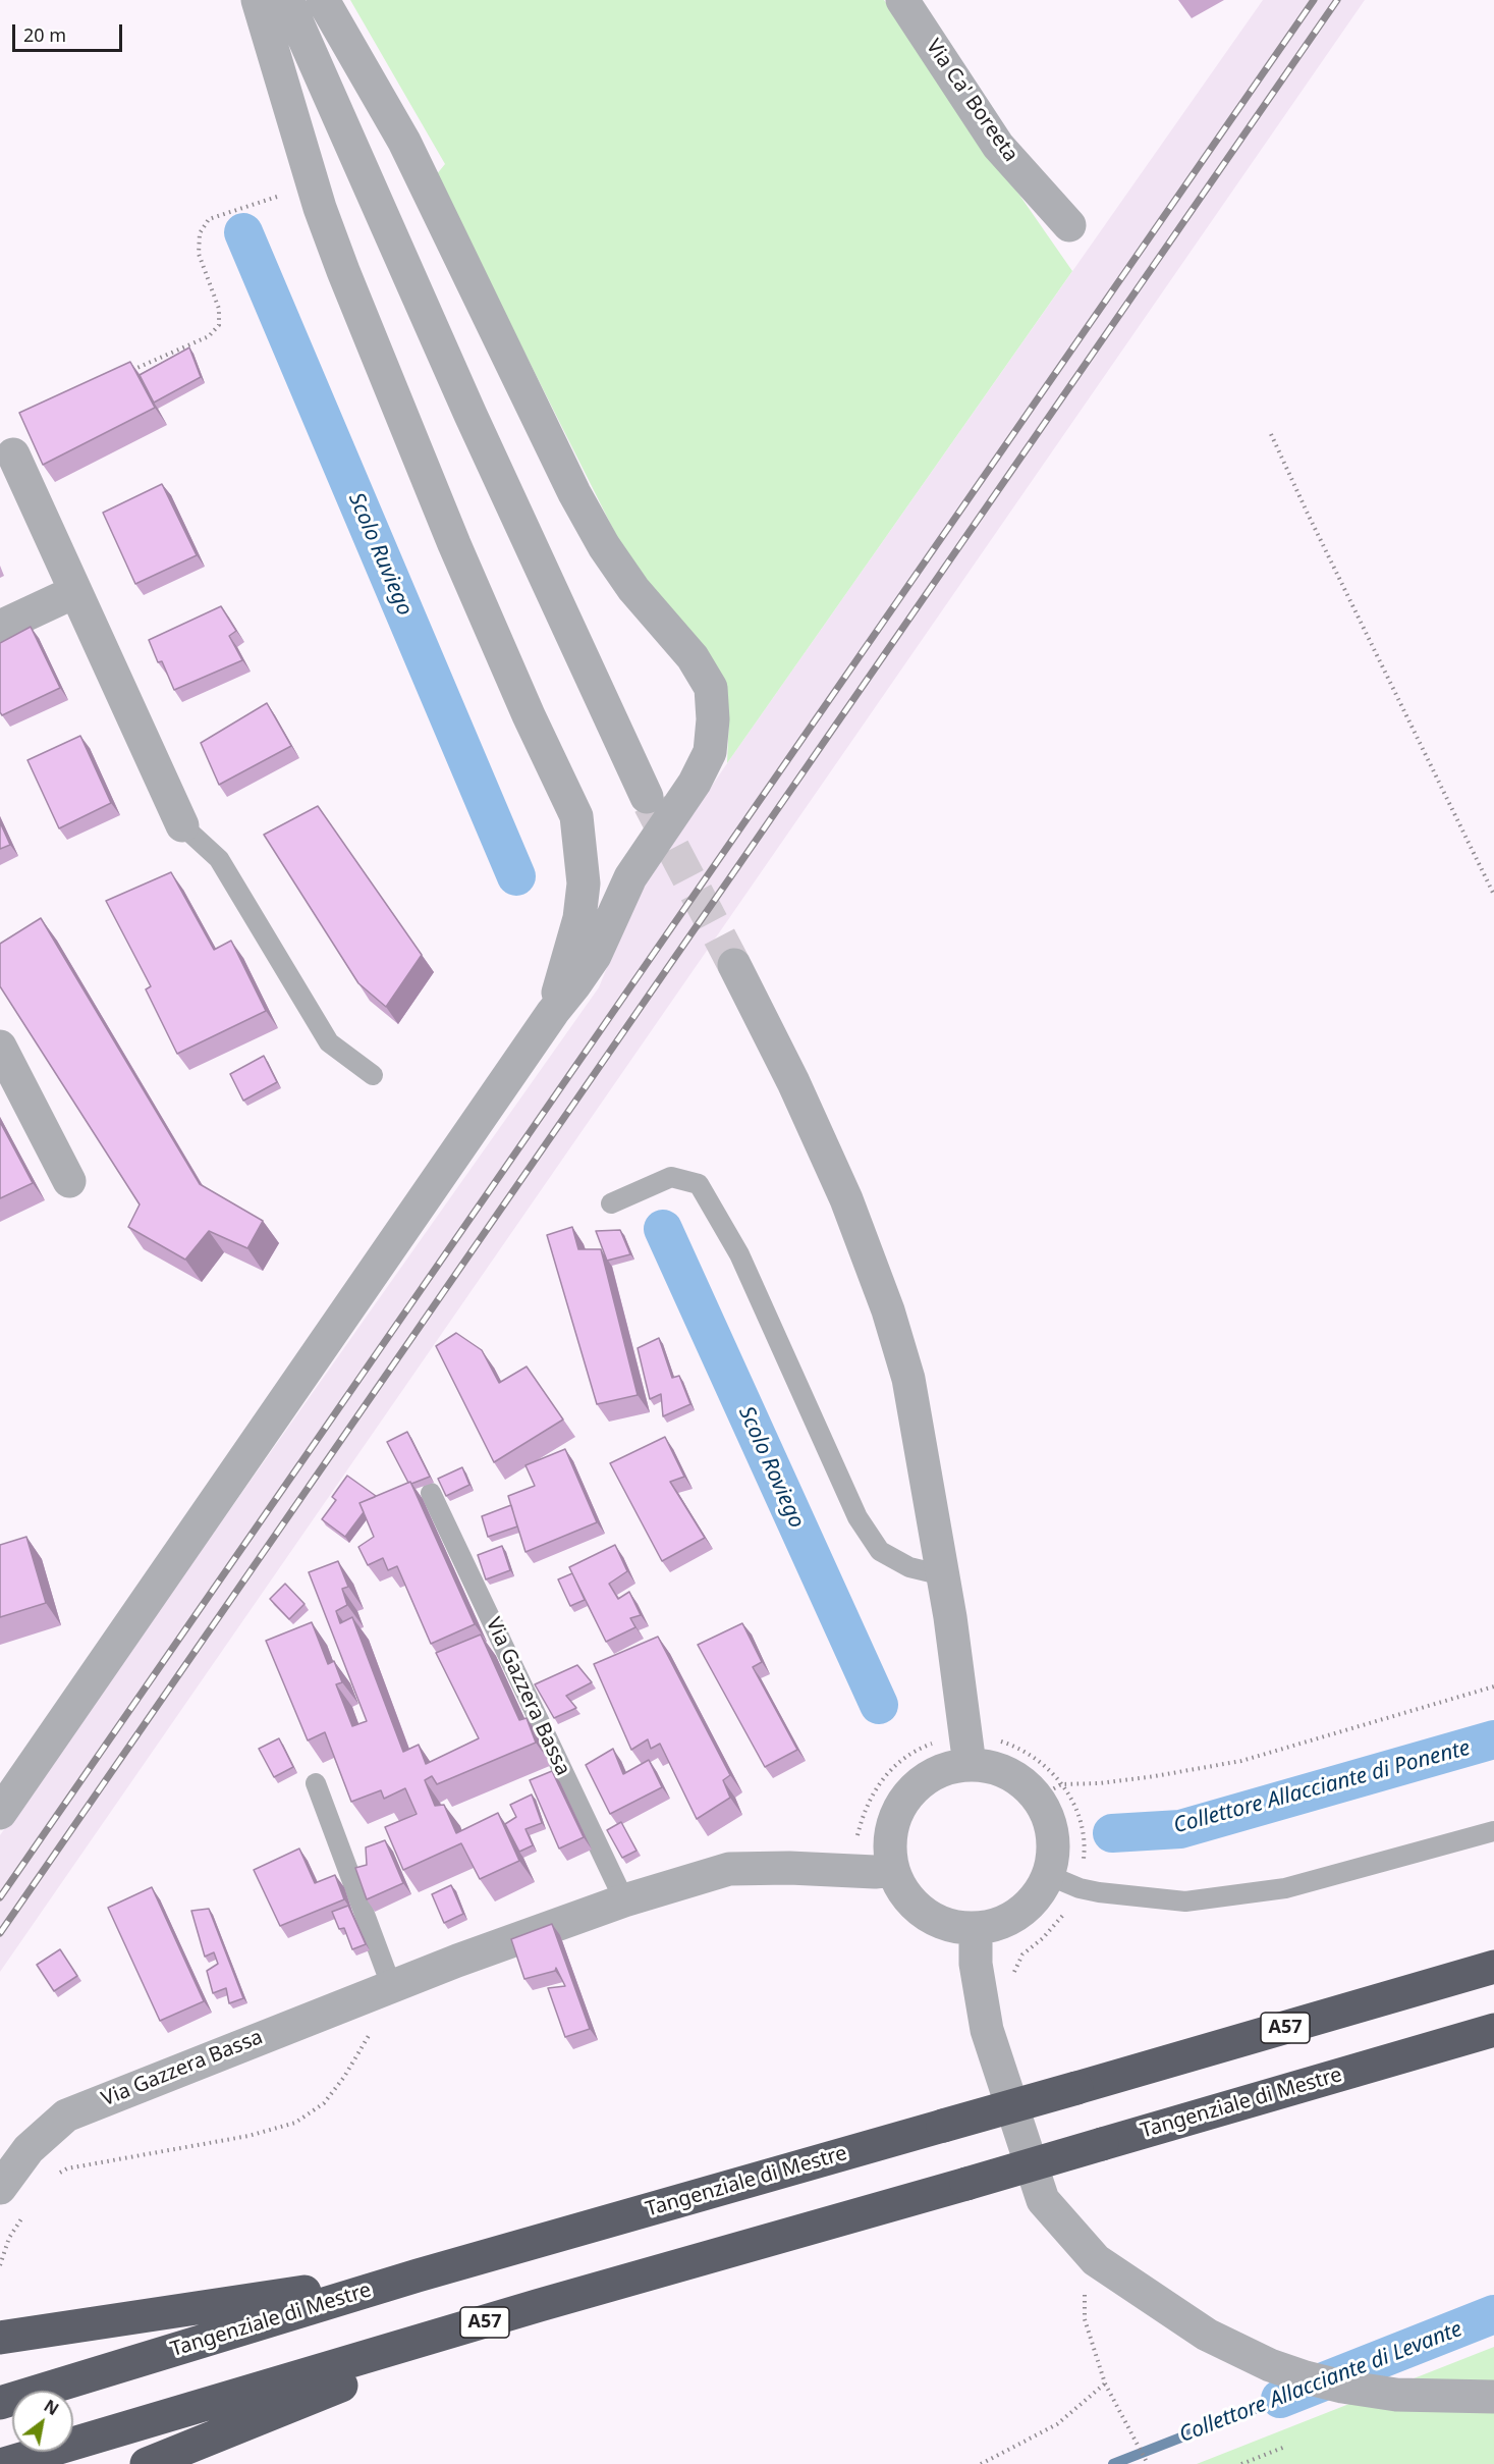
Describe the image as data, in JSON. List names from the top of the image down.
{
  "streets": {
    "highway": ["A57", "Tangenziale di Mestre"],
    "street": ["Via Ca' Boreeta", "Via Gazzera Bassa"]
  },
  "crossings": [
    ["A57", "Tangenziale di Mestre"]
  ],
  "water": [
    "Scolo Ruviego",
    "Scolo Roviego",
    "Collettore Allacciante di Ponente",
    "Collettore Allacciante di Levante"
  ],
  "scale_bar": "20 m",
  "north": "top right"
}
